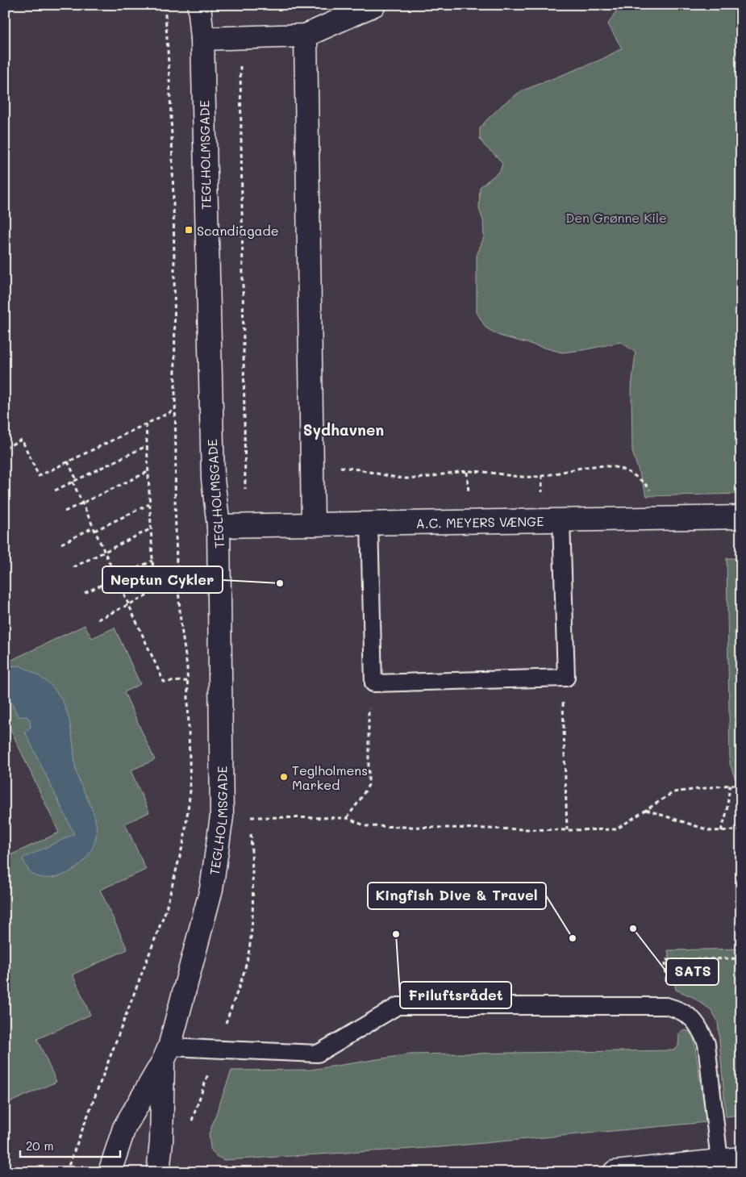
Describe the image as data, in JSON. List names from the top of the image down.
{
  "streets": {
    "street": ["TEGLHOLMSGADE", "A.C. MEYERS VÆNGE"]
  },
  "crossings": [
    ["TEGLHOLMSGADE", "A.C. MEYERS VÆNGE"]
  ],
  "districts": ["Sydhavnen"],
  "parks": ["Den Grønne Kile"],
  "places": {
    "transit": ["Scandiagade"],
    "other": [
      "Neptun Cykler",
      "Teglholmens Marked",
      "SATS",
      "Friluftsrådet",
      "Kingfish Dive & Travel"
    ]
  },
  "scale_bar": "20 m"
}
